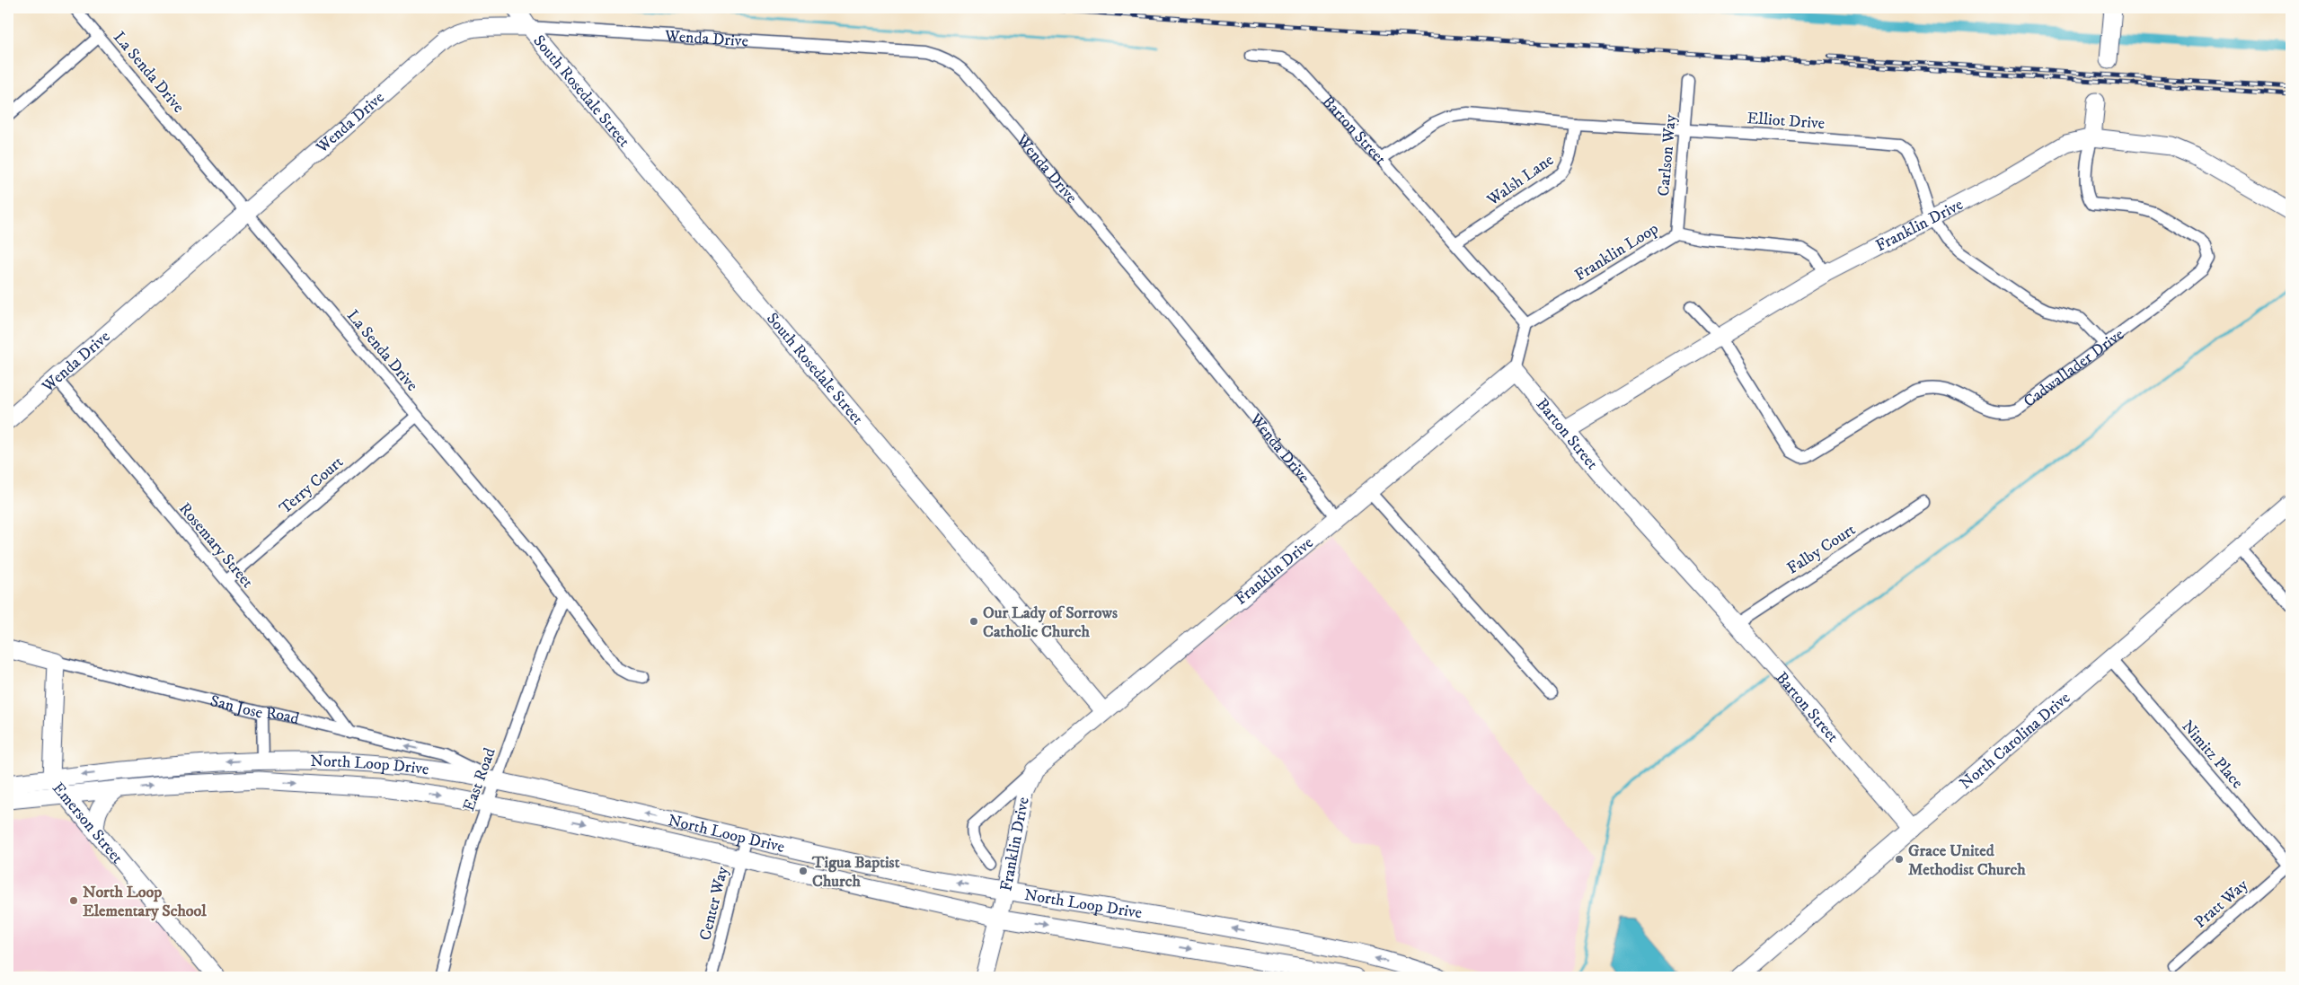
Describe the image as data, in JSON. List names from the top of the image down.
{
  "streets": {
    "street": [
      "Wenda Drive",
      "La Senda Drive",
      "South Rosedale Street",
      "Elliot Drive",
      "Barton Street",
      "Carlson Way",
      "Walsh Lane",
      "Franklin Drive",
      "Franklin Loop",
      "Cadwallader Drive",
      "Terry Court",
      "Rosemary Street",
      "Falby Court",
      "San Jose Road",
      "North Carolina Drive",
      "Nimitz Place",
      "North Loop Drive",
      "East Road",
      "Emerson Street",
      "Center Way",
      "Pratt Way"
    ]
  },
  "crossings": [
    ["Wenda Drive", "La Senda Drive"],
    ["Wenda Drive", "South Rosedale Street"],
    ["Wenda Drive", "Franklin Drive"],
    ["Wenda Drive", "Rosemary Street"],
    ["La Senda Drive", "Terry Court"],
    ["La Senda Drive", "East Road"],
    ["South Rosedale Street", "Franklin Drive"],
    ["Elliot Drive", "Barton Street"],
    ["Elliot Drive", "Carlson Way"],
    ["Elliot Drive", "Walsh Lane"],
    ["Elliot Drive", "Franklin Drive"],
    ["Elliot Drive", "Cadwallader Drive"],
    ["Barton Street", "Walsh Lane"],
    ["Barton Street", "Franklin Drive"],
    ["Barton Street", "Franklin Loop"],
    ["Barton Street", "Falby Court"],
    ["Barton Street", "North Carolina Drive"],
    ["Carlson Way", "Franklin Loop"],
    ["Franklin Drive", "Franklin Loop"],
    ["Franklin Drive", "Cadwallader Drive"],
    ["Franklin Drive", "North Loop Drive"],
    ["Terry Court", "Rosemary Street"],
    ["Rosemary Street", "San Jose Road"],
    ["San Jose Road", "North Loop Drive"],
    ["San Jose Road", "East Road"],
    ["San Jose Road", "Emerson Street"],
    ["North Carolina Drive", "Nimitz Place"],
    ["Nimitz Place", "Pratt Way"],
    ["North Loop Drive", "East Road"],
    ["North Loop Drive", "Emerson Street"],
    ["North Loop Drive", "Center Way"]
  ],
  "places": [
    "Our Lady of Sorrows Catholic Church",
    "Grace United Methodist Church",
    "Tigua Baptist Church",
    "North Loop Elementary School"
  ]
}
